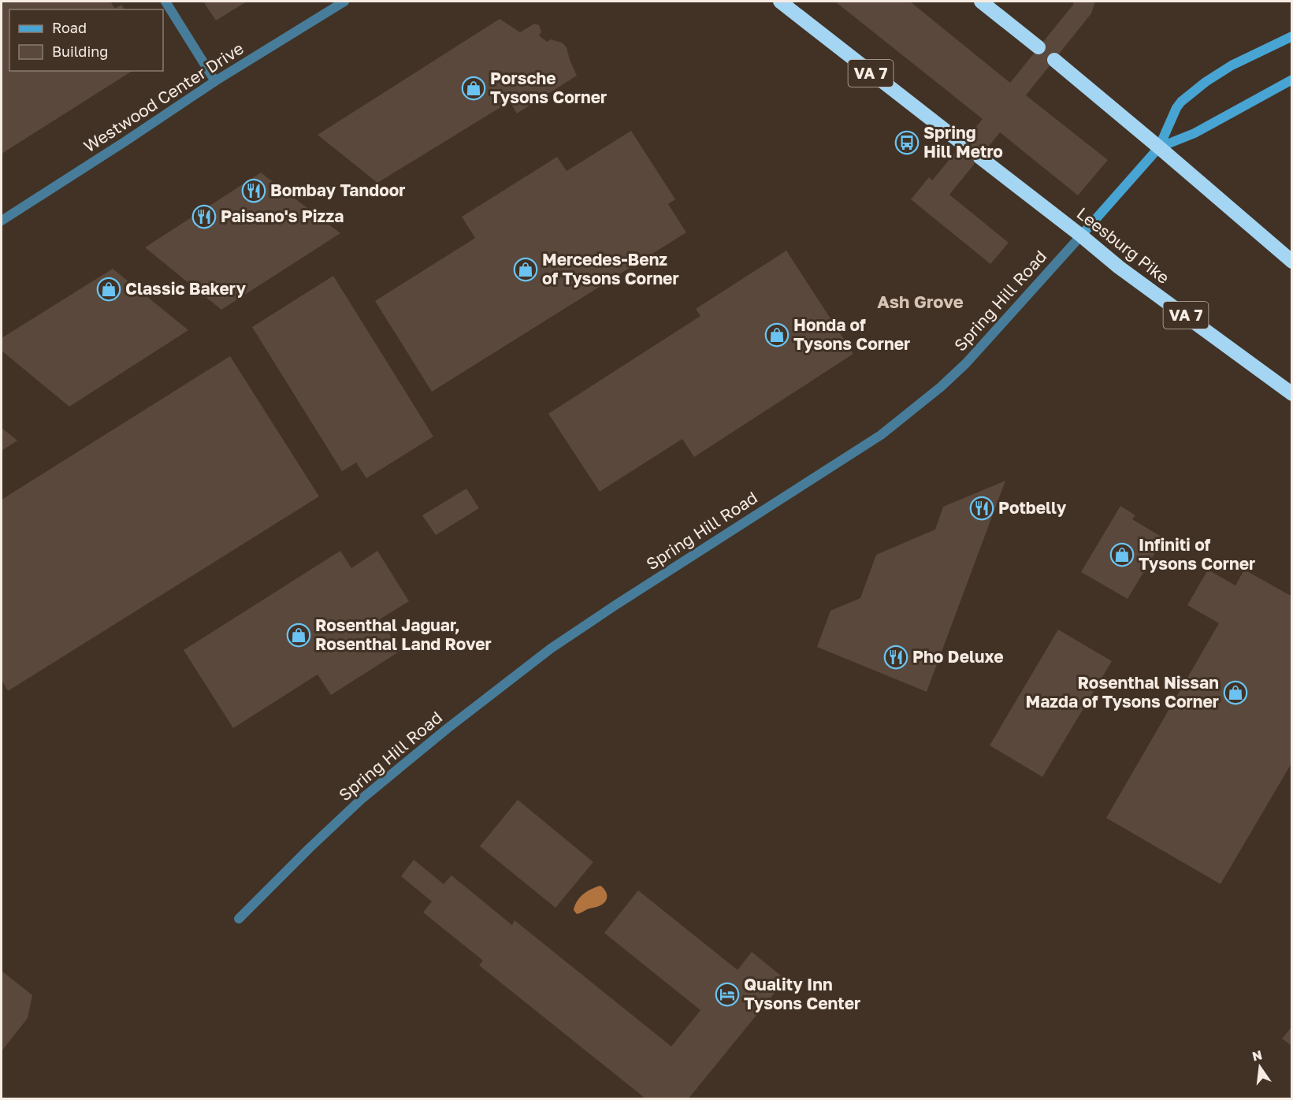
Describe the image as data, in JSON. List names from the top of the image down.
{
  "streets": {
    "highway": ["VA 7", "Leesburg Pike"],
    "main road": ["Spring Hill Road"],
    "street": ["Westwood Center Drive"]
  },
  "crossings": [
    ["Leesburg Pike", "Spring Hill Road"]
  ],
  "districts": ["Ash Grove"],
  "places": {
    "shop": [
      "Porsche Tysons Corner",
      "Mercedes-Benz of Tysons Corner",
      "Classic Bakery",
      "Honda of Tysons Corner",
      "Infiniti of Tysons Corner",
      "Rosenthal Jaguar, Rosenthal Land Rover",
      "Rosenthal Nissan Mazda of Tysons Corner"
    ],
    "bus stop": ["Spring Hill Metro"],
    "restaurant": [
      "Bombay Tandoor",
      "Paisano's Pizza",
      "Potbelly",
      "Pho Deluxe"
    ],
    "hotel": ["Quality Inn Tysons Center"]
  },
  "legend": ["Road", "Building"],
  "north": "top"
}
